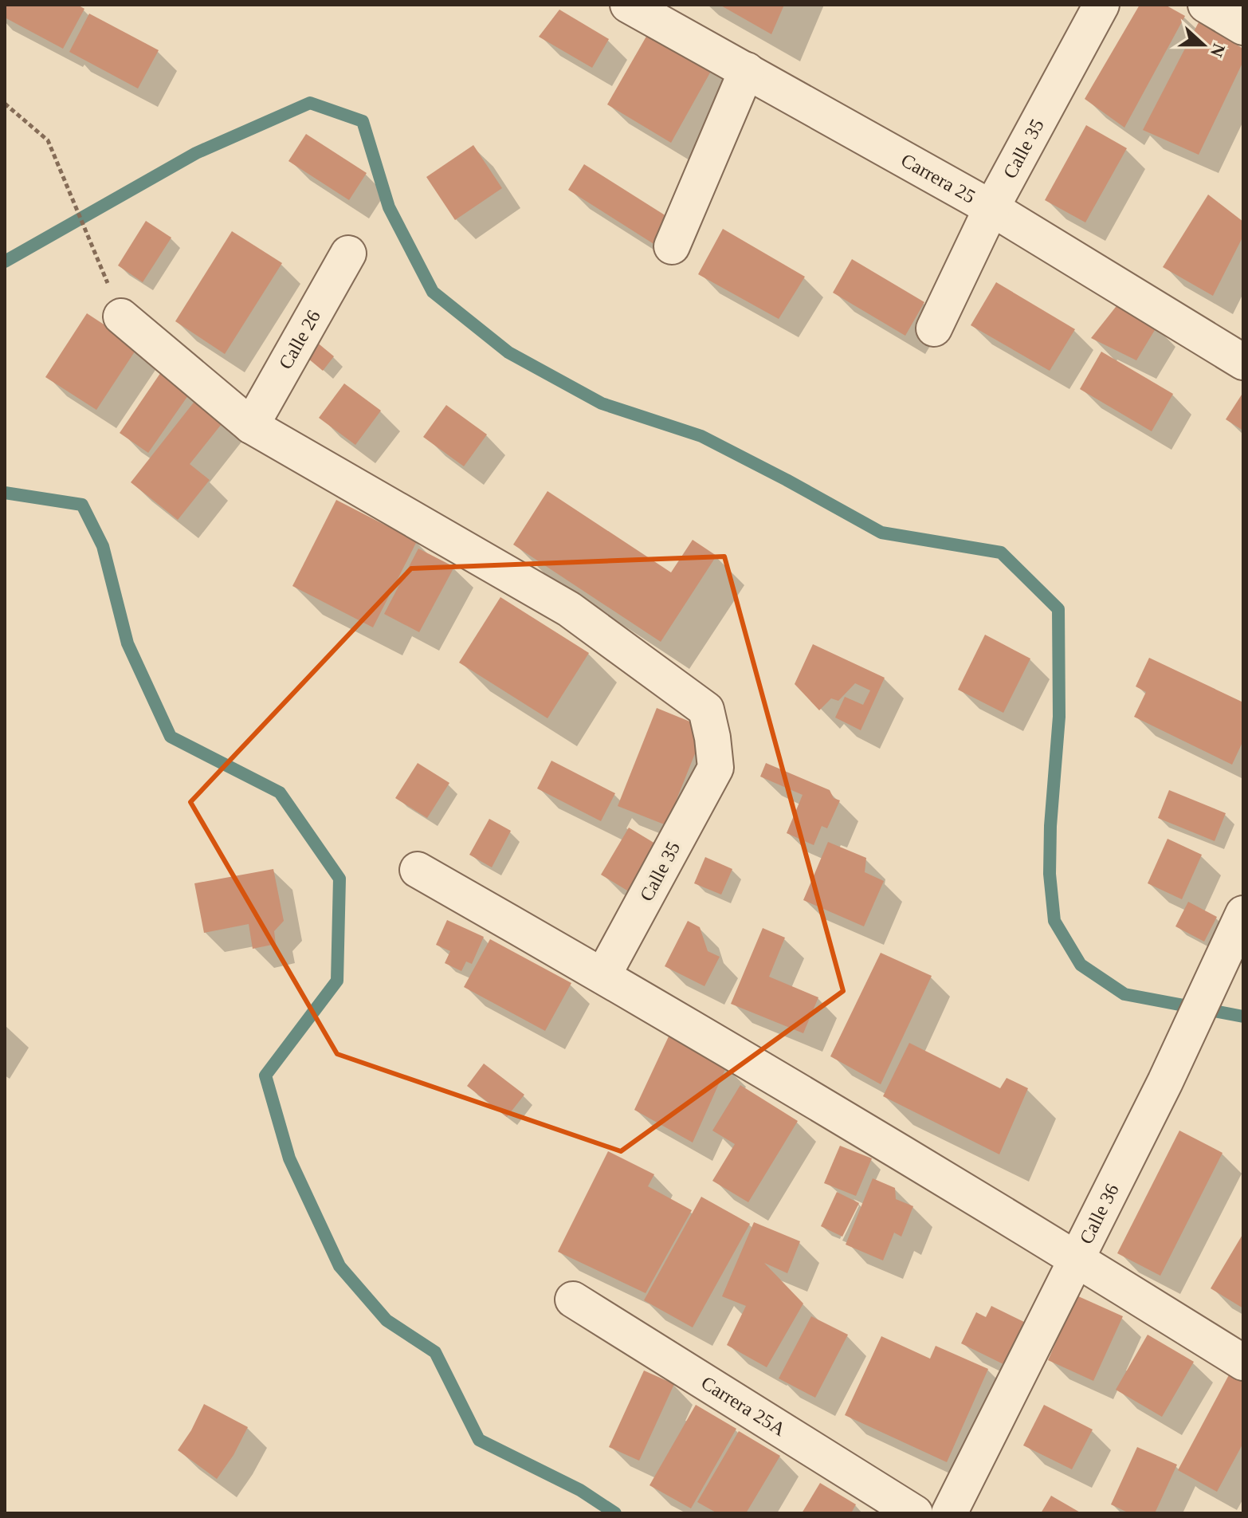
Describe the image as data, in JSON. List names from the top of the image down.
{
  "streets": {
    "street": [
      "Calle 35",
      "Carrera 25",
      "Calle 26",
      "Calle 36",
      "Carrera 25A"
    ]
  },
  "crossings": [
    ["Calle 35", "Carrera 25"],
    ["Calle 35", "Calle 26"]
  ],
  "north": "right"
}
